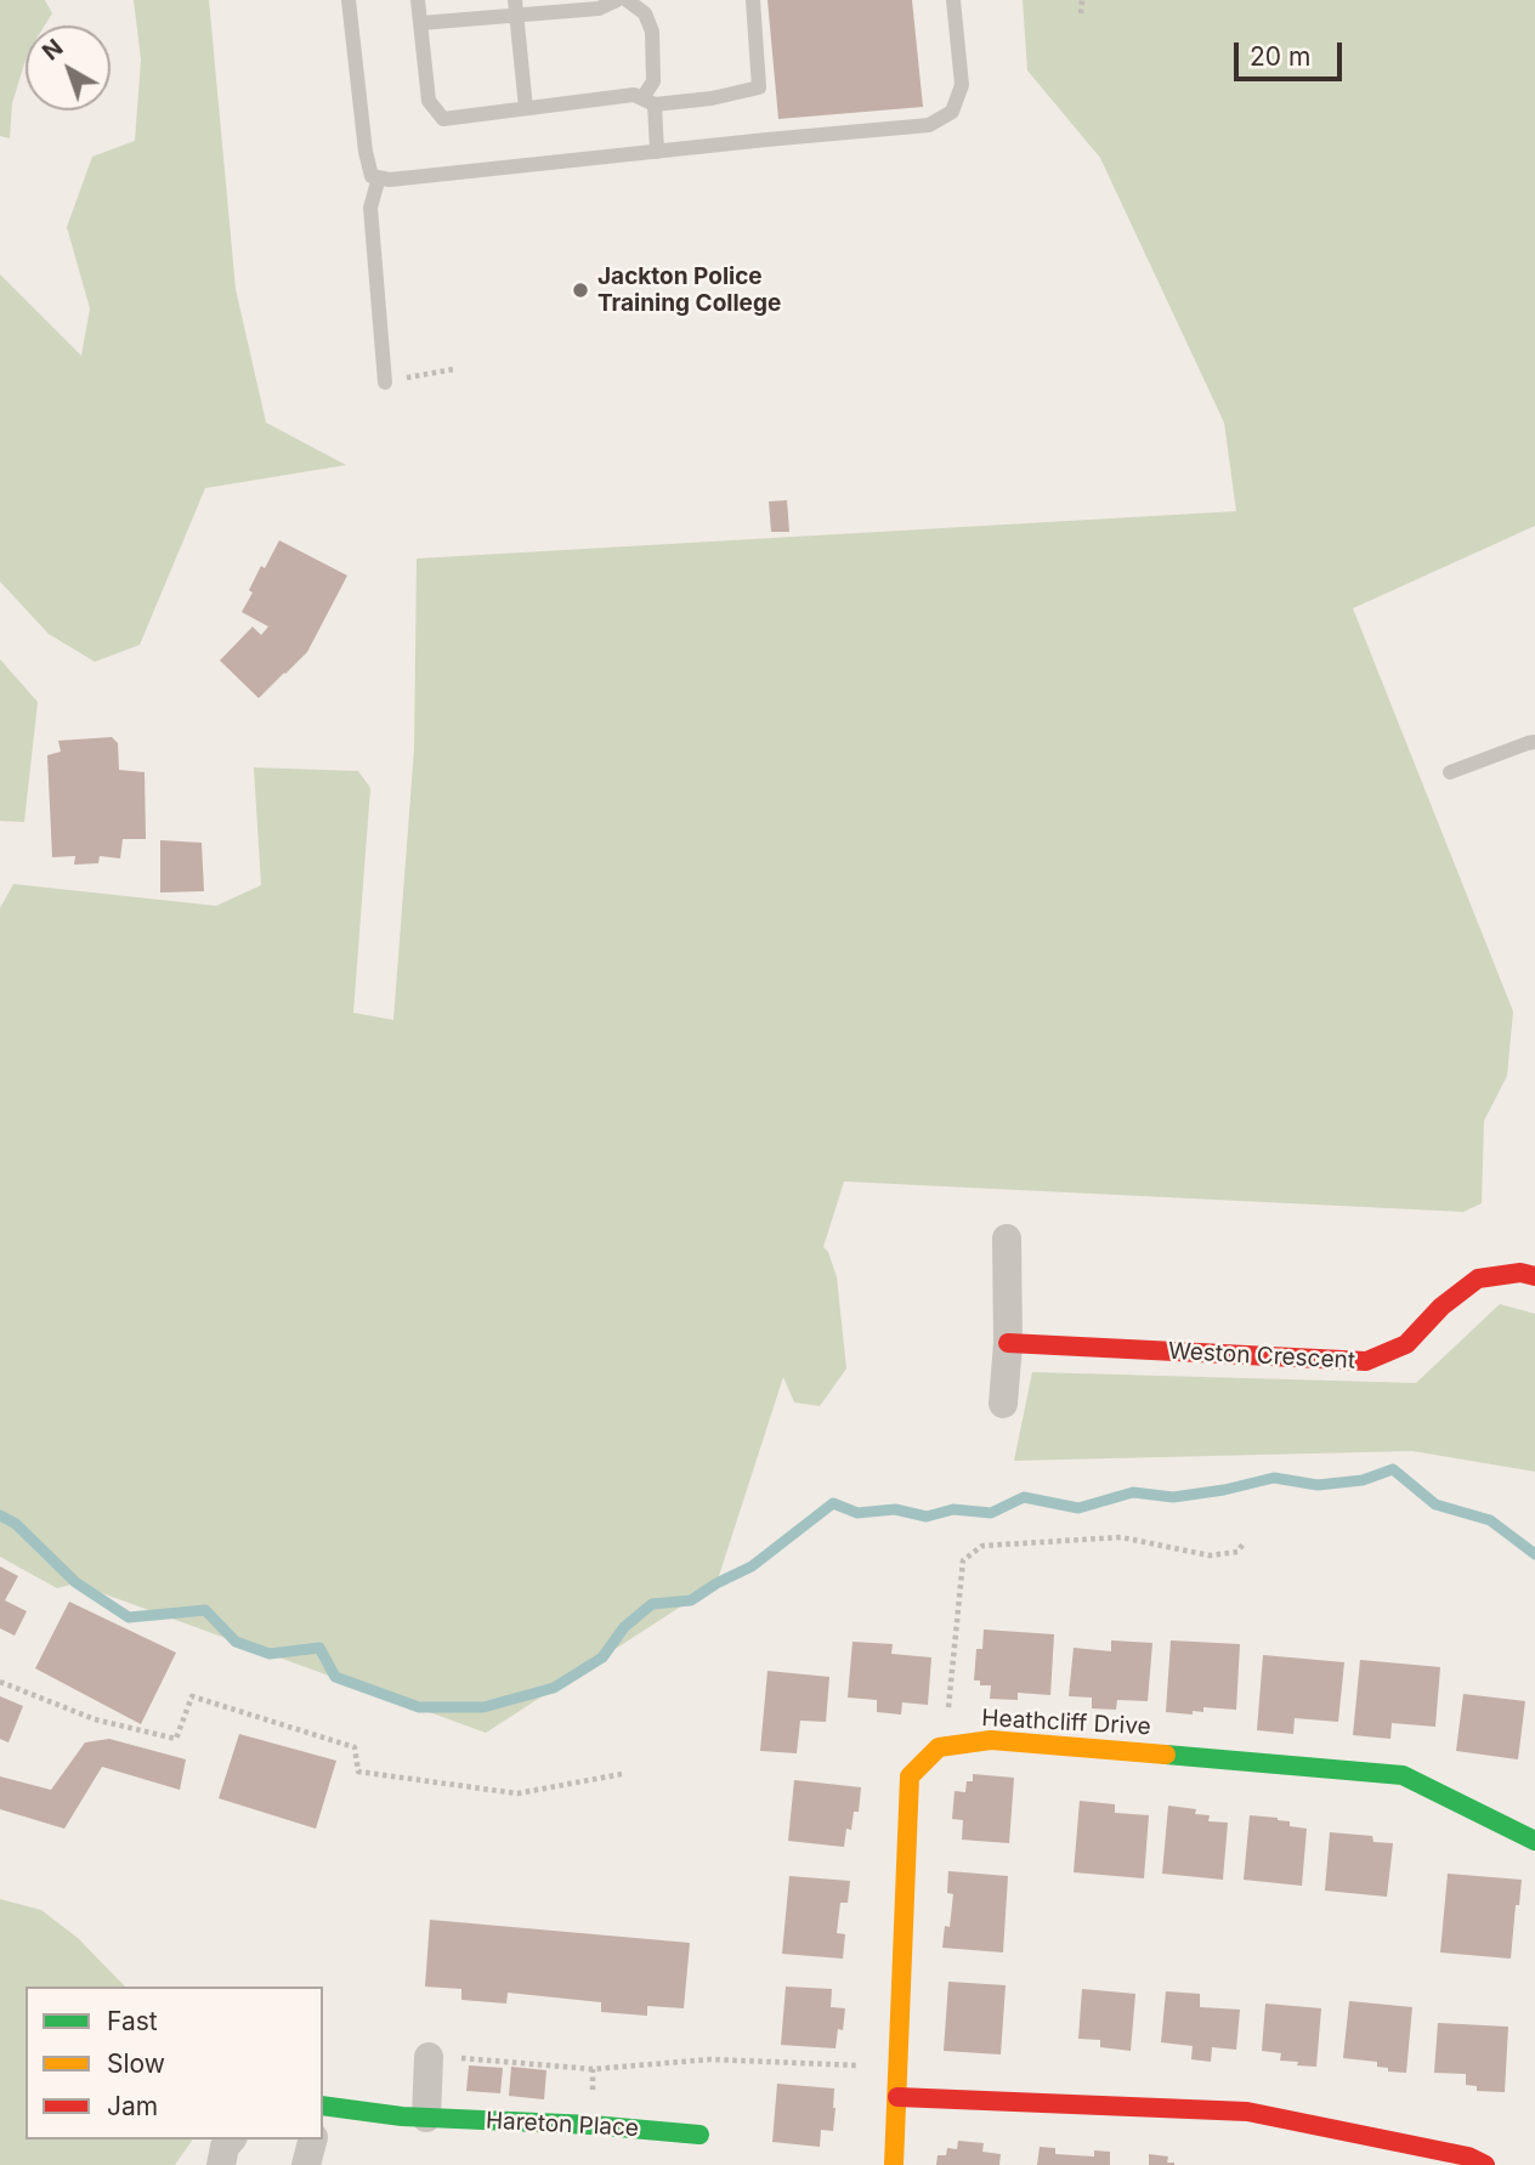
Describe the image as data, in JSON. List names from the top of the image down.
{
  "streets": {
    "street": ["Weston Crescent", "Heathcliff Drive", "Hareton Place"]
  },
  "places": ["Jackton Police Training College"],
  "legend": ["Fast", "Slow", "Jam"],
  "scale_bar": "20 m",
  "north": "top left"
}
